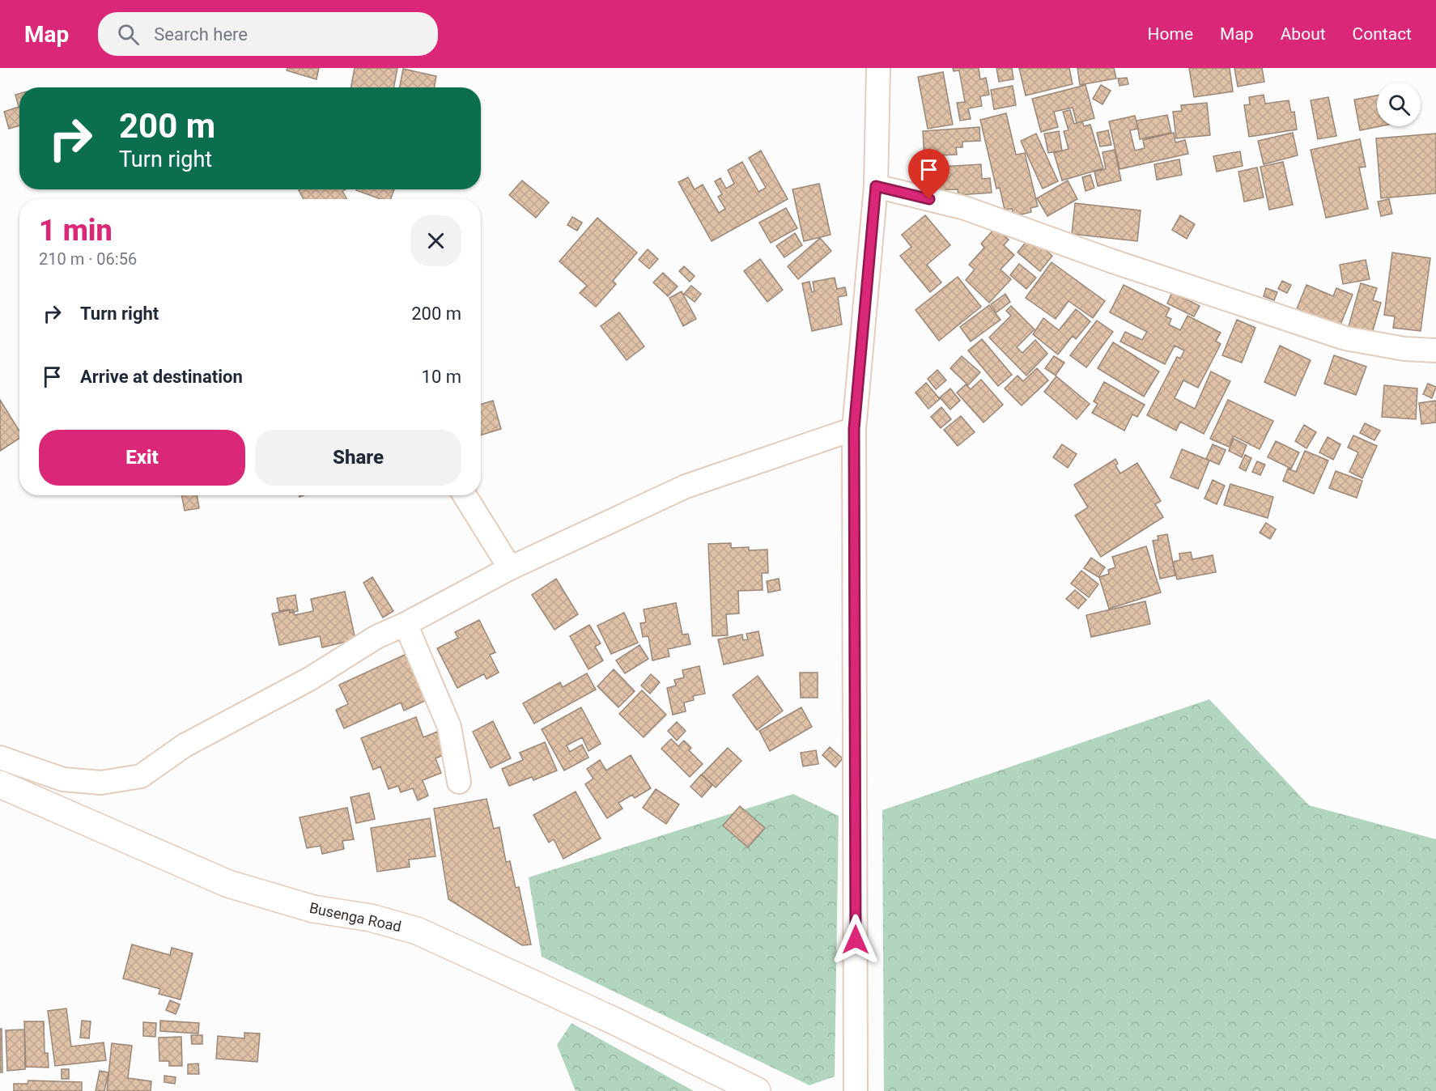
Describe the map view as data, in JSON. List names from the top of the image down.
{
  "streets": {
    "street": ["Busenga Road"]
  },
  "page": {
    "header": "Map",
    "search": "Search here",
    "nav": [
      "Home",
      "Map",
      "About",
      "Contact"
    ],
    "turn": ["200 m", "Turn right"],
    "heading": ["1 min", "210 m · 06:56"],
    "list": [
      {
        "name": "Turn right",
        "value": "200 m"
      },
      {
        "name": "Arrive at destination",
        "value": "10 m"
      }
    ],
    "buttons": ["Exit", "Share"]
  }
}
